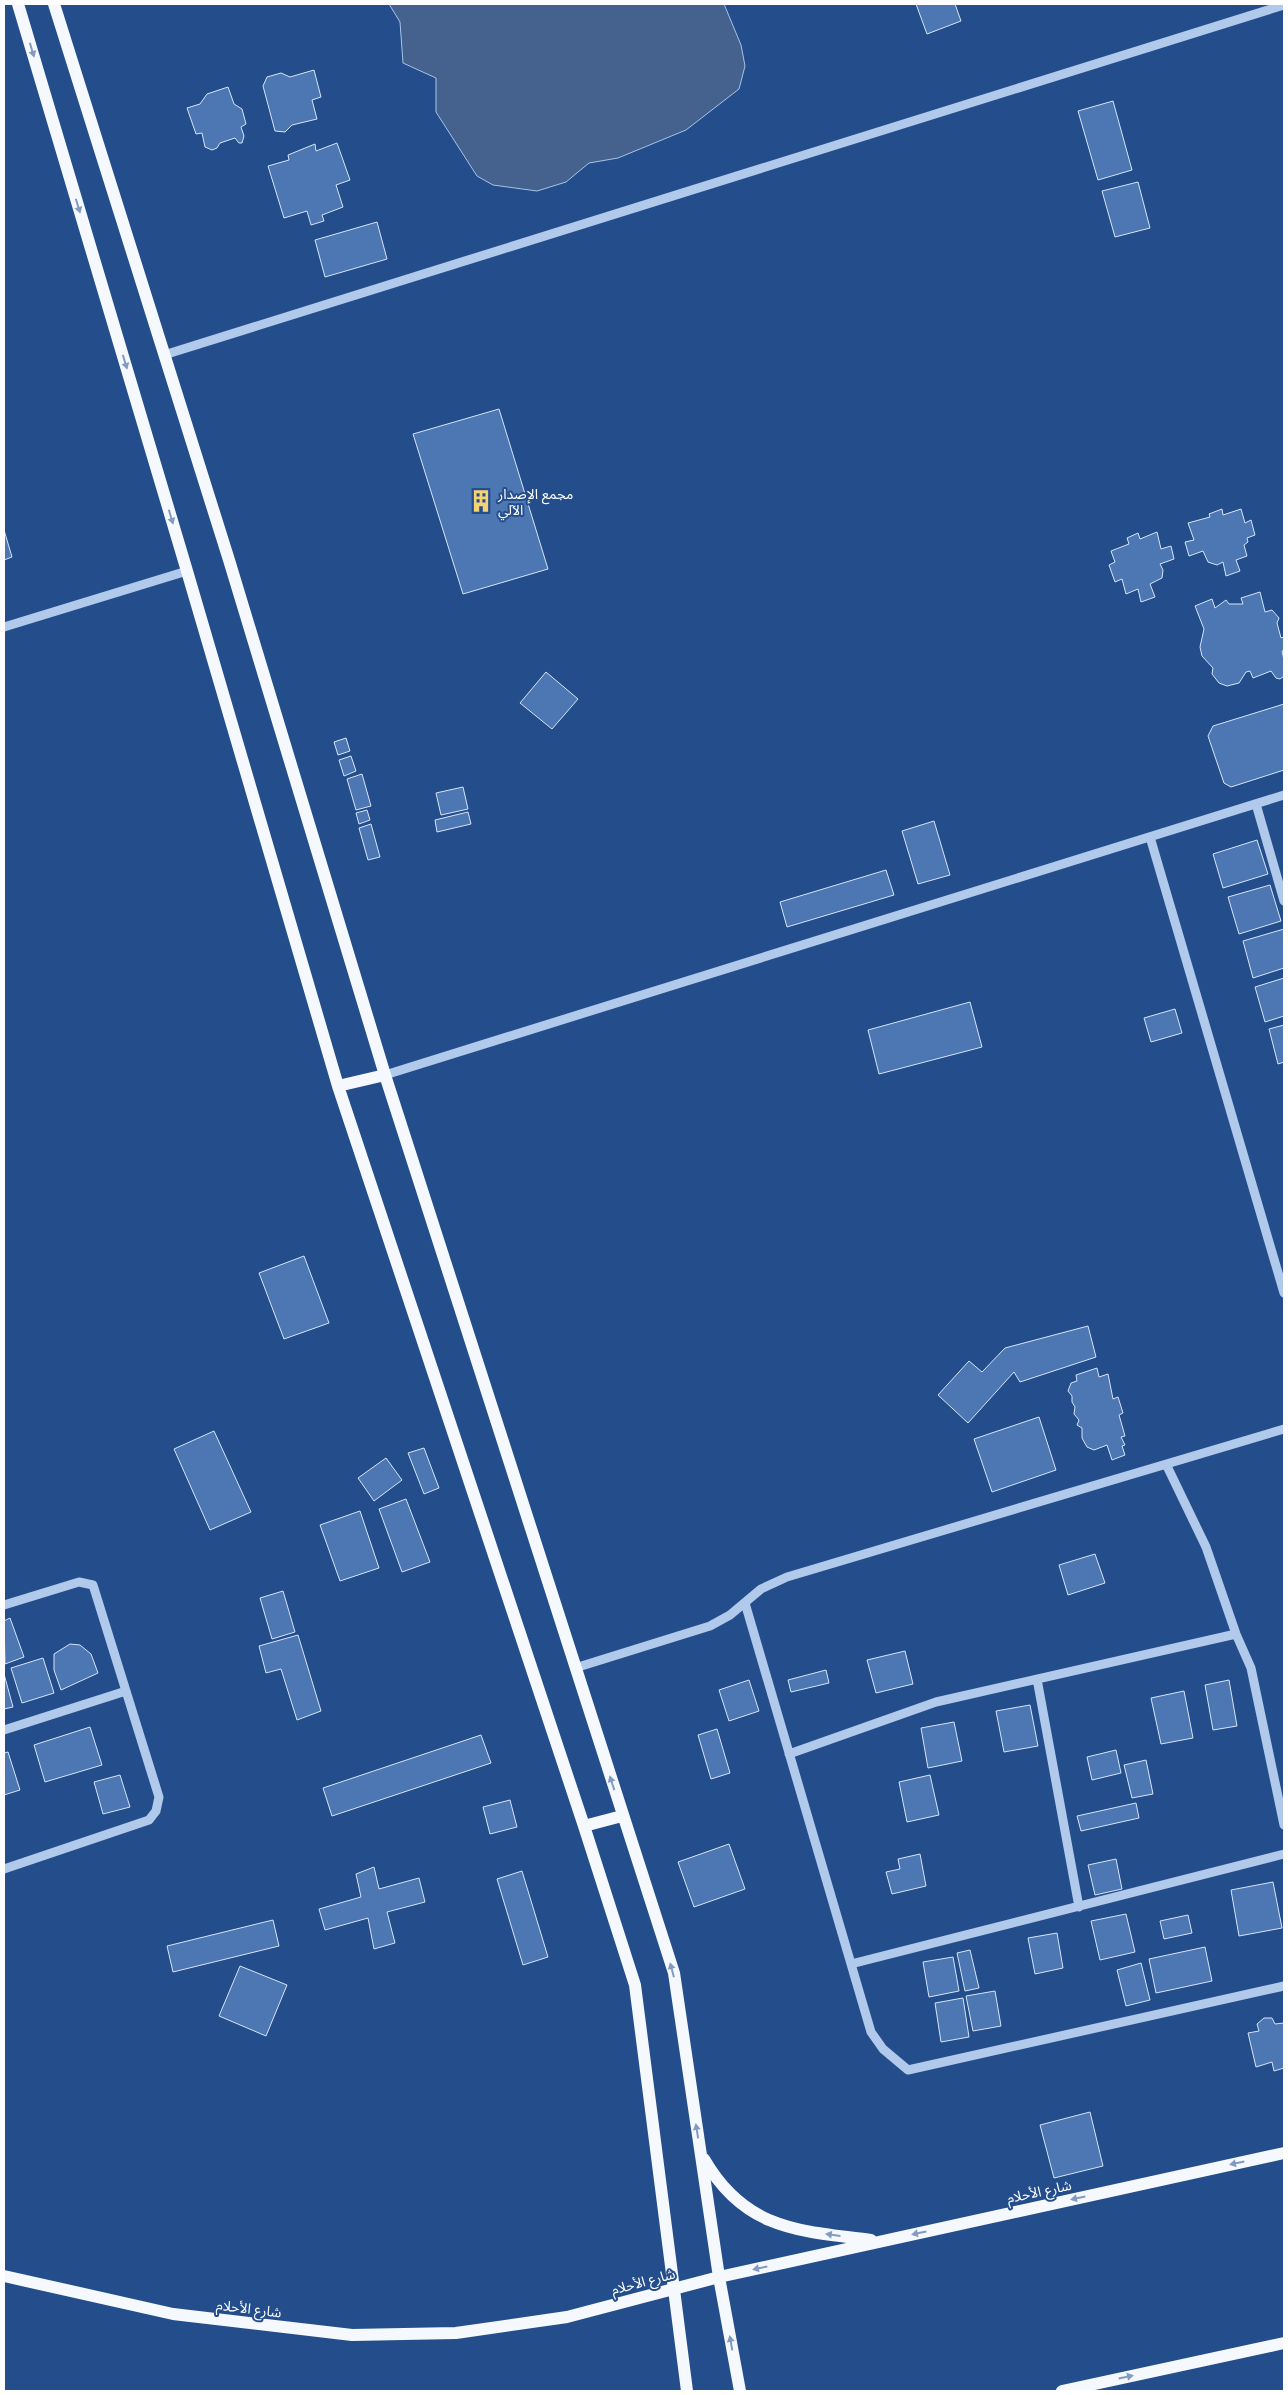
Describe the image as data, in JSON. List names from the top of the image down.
{
  "streets": {
    "main road": ["شارع الأحلام"]
  },
  "one_way": ["شارع الأحلام"],
  "places": {
    "building": ["مجمع الإصدار الآلي"]
  }
}
